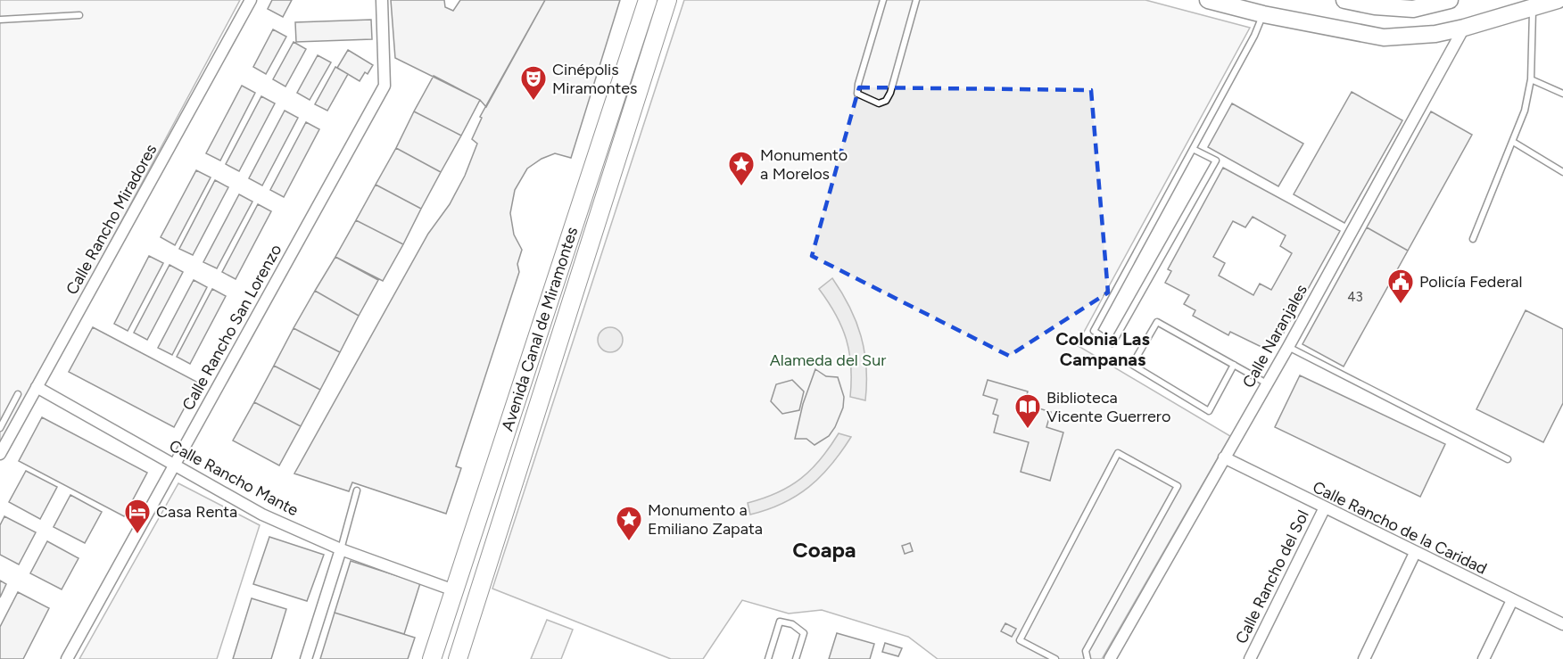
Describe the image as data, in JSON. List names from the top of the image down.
{
  "streets": {
    "main road": ["Avenida Canal de Miramontes"],
    "street": [
      "Calle Rancho Miradores",
      "Calle Rancho San Lorenzo",
      "Calle Naranjales",
      "Calle Rancho Mante",
      "Calle Rancho de la Caridad",
      "Calle Rancho del Sol"
    ]
  },
  "crossings": [
    ["Calle Rancho Miradores", "Calle Rancho Mante"],
    ["Calle Rancho San Lorenzo", "Calle Rancho Mante"],
    ["Avenida Canal de Miramontes", "Calle Rancho Mante"],
    ["Calle Naranjales", "Calle Rancho de la Caridad"],
    ["Calle Rancho de la Caridad", "Calle Rancho del Sol"]
  ],
  "districts": ["Colonia Las Campanas", "Coapa"],
  "parks": ["Alameda del Sur"],
  "places": {
    "theatre": ["Cinépolis Miramontes"],
    "place": ["Monumento a Morelos", "Monumento a Emiliano Zapata"],
    "public building": ["Policía Federal"],
    "library": ["Biblioteca Vicente Guerrero"],
    "hotel": ["Casa Renta"]
  },
  "house_numbers": ["43"]
}
